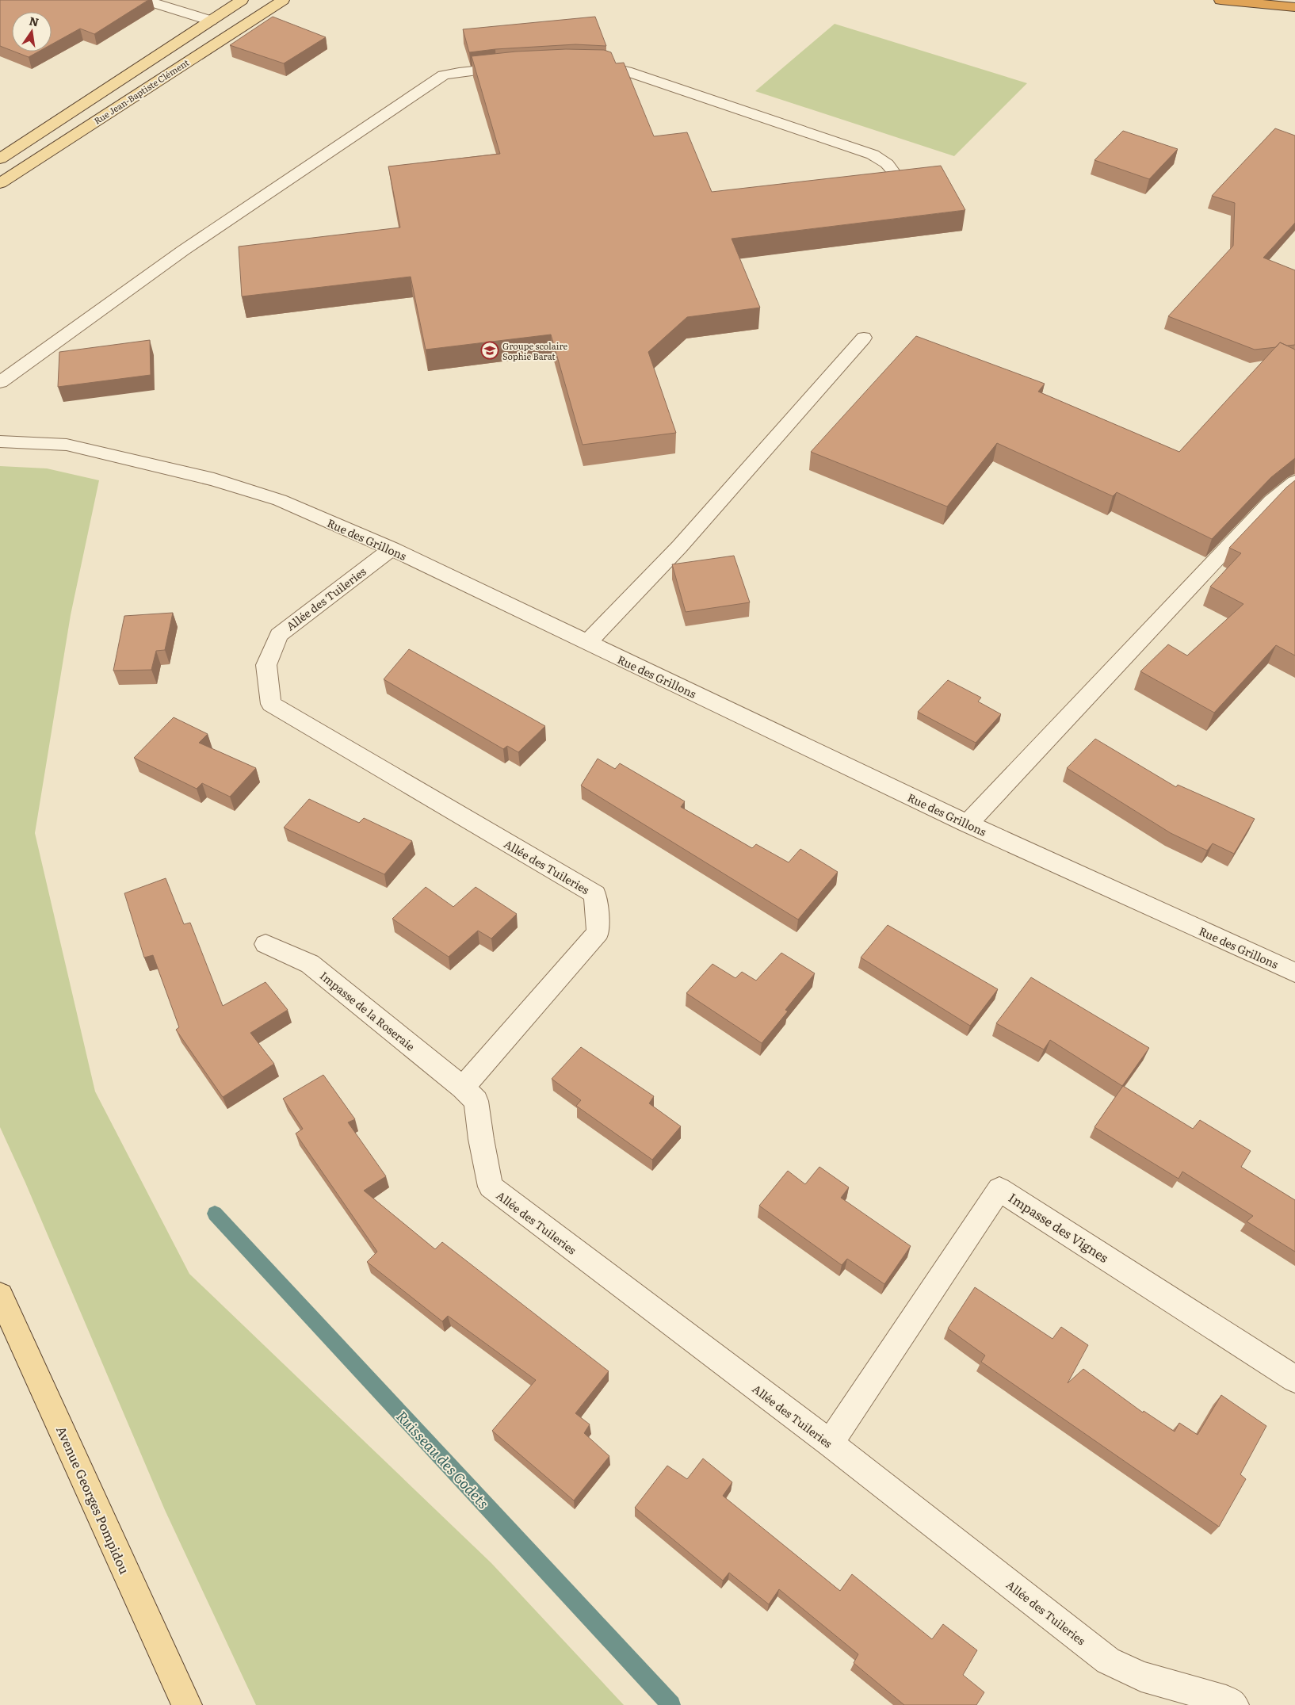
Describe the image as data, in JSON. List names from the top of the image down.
{
  "streets": {
    "main road": ["Rue Jean-Baptiste Clément", "Avenue Georges Pompidou"],
    "street": [
      "Rue des Grillons",
      "Allée des Tuileries",
      "Impasse de la Roseraie",
      "Impasse des Vignes"
    ]
  },
  "crossings": [
    ["Rue des Grillons", "Allée des Tuileries"],
    ["Allée des Tuileries", "Impasse de la Roseraie"],
    ["Allée des Tuileries", "Impasse des Vignes"]
  ],
  "water": ["Ruisseau des Godets"],
  "places": {
    "school or university": ["Groupe scolaire Sophie Barat"]
  },
  "north": "top"
}
